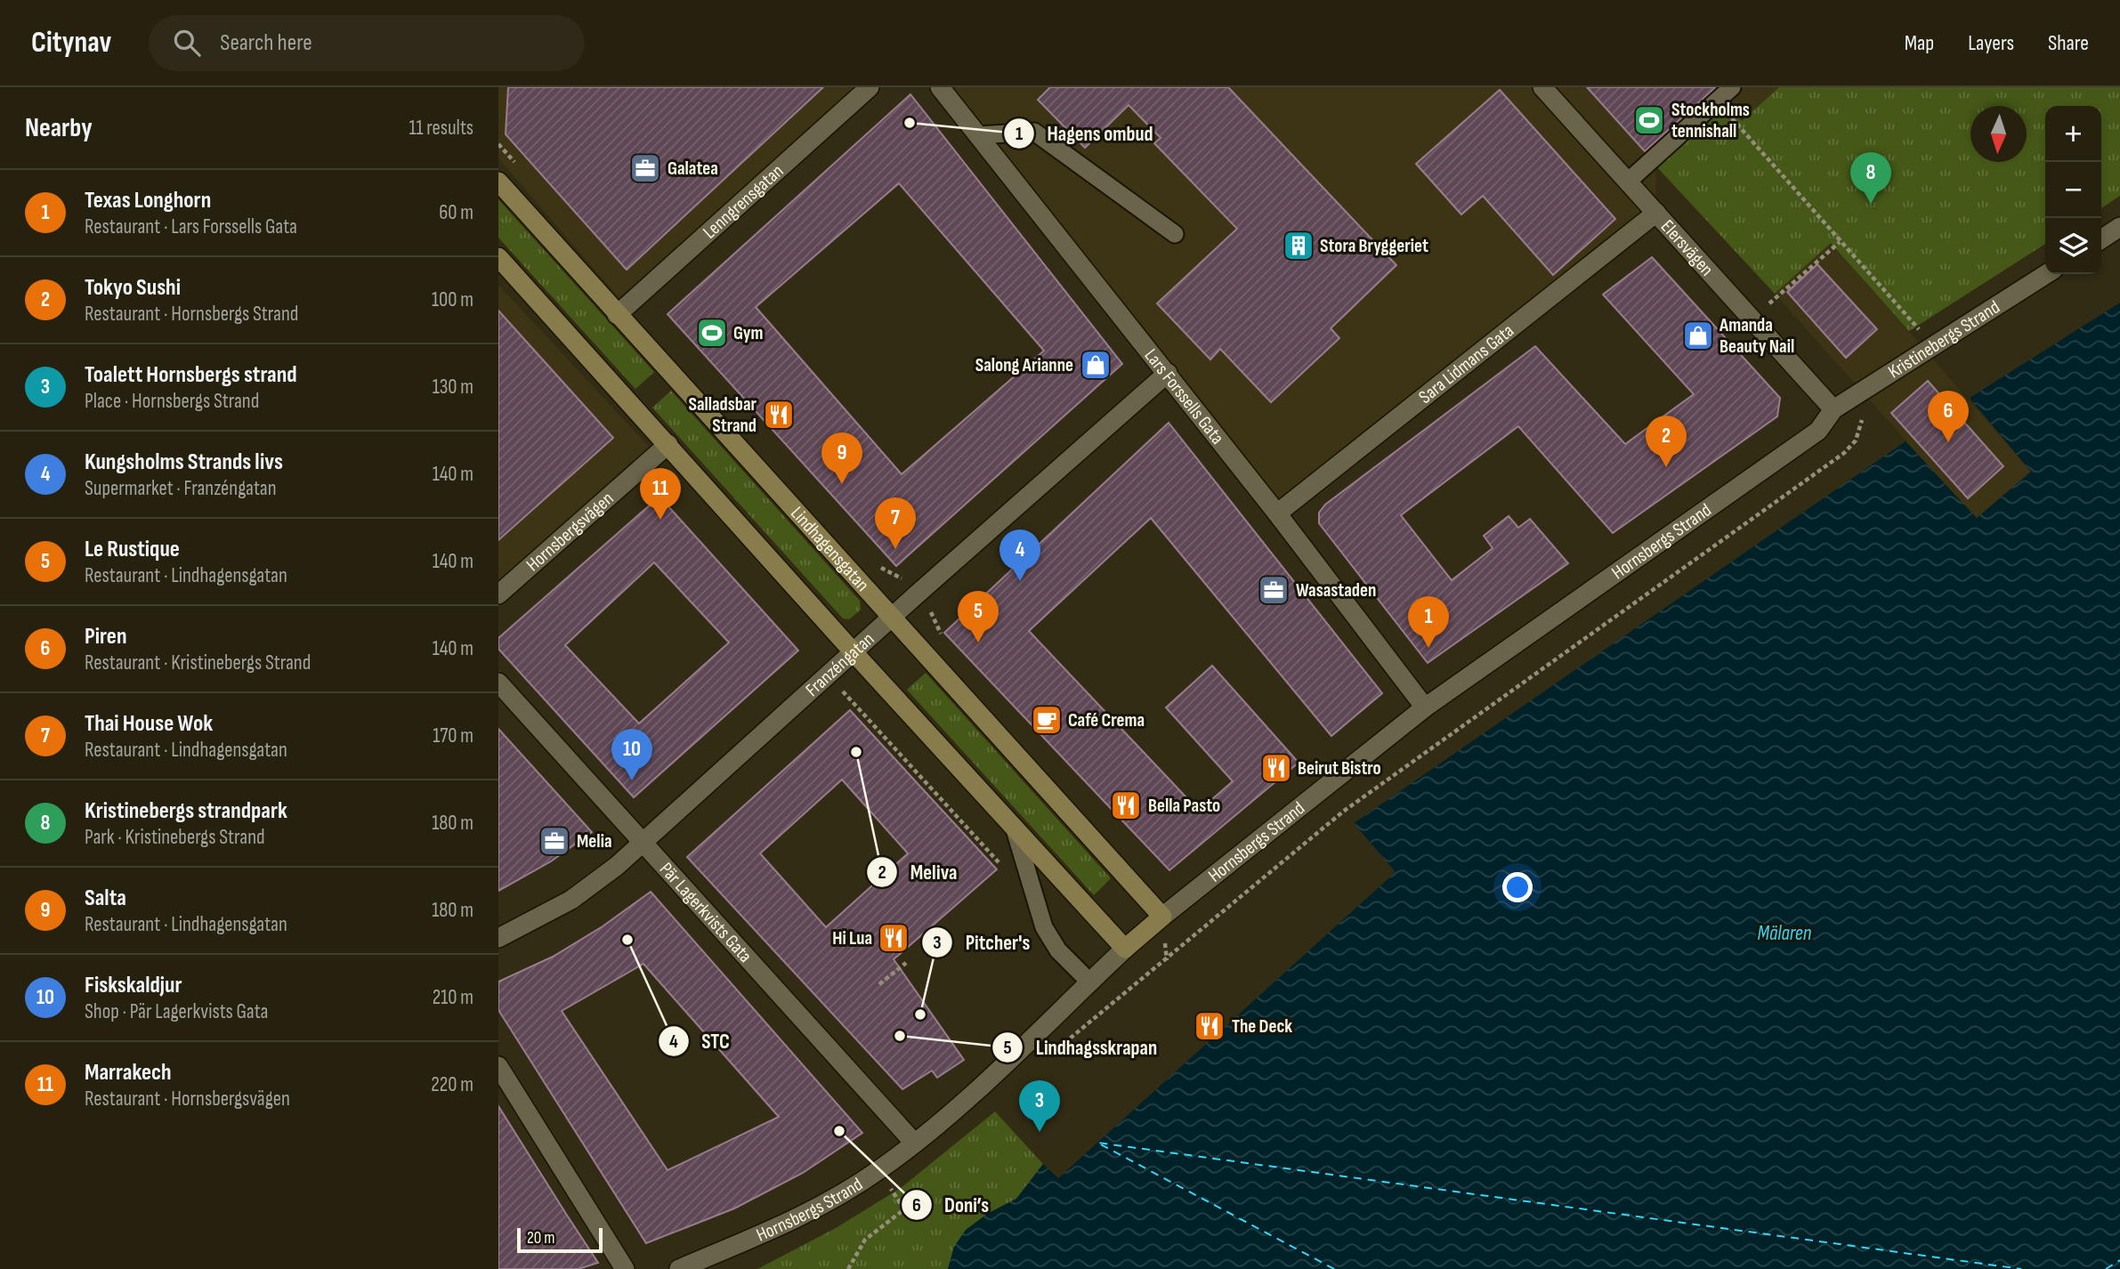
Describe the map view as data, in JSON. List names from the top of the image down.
{
  "streets": {
    "street": [
      "Lenngrensgatan",
      "Elersvägen",
      "Kristinebergs Strand",
      "Sara Lidmans Gata",
      "Lars Forssells Gata",
      "Hornsbergsvägen",
      "Hornsbergs Strand",
      "Lindhagensgatan",
      "Franzéngatan",
      "Pär Lagerkvists Gata"
    ]
  },
  "crossings": [
    ["Lenngrensgatan", "Lindhagensgatan"],
    ["Elersvägen", "Kristinebergs Strand"],
    ["Elersvägen", "Sara Lidmans Gata"],
    ["Elersvägen", "Hornsbergs Strand"],
    ["Kristinebergs Strand", "Hornsbergs Strand"],
    ["Sara Lidmans Gata", "Lars Forssells Gata"],
    ["Lars Forssells Gata", "Hornsbergs Strand"],
    ["Lars Forssells Gata", "Franzéngatan"],
    ["Hornsbergs Strand", "Lindhagensgatan"],
    ["Hornsbergs Strand", "Pär Lagerkvists Gata"],
    ["Lindhagensgatan", "Franzéngatan"],
    ["Franzéngatan", "Pär Lagerkvists Gata"]
  ],
  "water": ["Mälaren"],
  "places": {
    "sports": ["Stockholms tennishall", "Gym"],
    "other": [
      "Hagens ombud",
      "Meliva",
      "STC",
      "Pitcher's",
      "Lindhagsskrapan",
      "Doni’s"
    ],
    "office": ["Galatea", "Wasastaden", "Melia"],
    "building": ["Stora Bryggeriet"],
    "shop": ["Amanda Beauty Nail", "Salong Arianne"],
    "restaurant": [
      "Salladsbar Strand",
      "Beirut Bistro",
      "Bella Pasto",
      "Hi Lua",
      "The Deck"
    ],
    "cafe": ["Café Crema"]
  },
  "scale_bar": "20 m",
  "north": "bottom",
  "page": {
    "header": "Citynav",
    "search": "Search here",
    "nav": ["Map", "Layers", "Share"],
    "heading": ["Nearby", "11 results"],
    "map_buttons": ["+", "−"],
    "pins": [
      "8",
      "6",
      "2",
      "9",
      "11",
      "7",
      "4",
      "5",
      "1",
      "10",
      "3"
    ],
    "list": [
      {
        "mark": "1",
        "name": "Texas Longhorn",
        "note": "Restaurant · Lars Forssells Gata",
        "value": "60 m"
      },
      {
        "mark": "2",
        "name": "Tokyo Sushi",
        "note": "Restaurant · Hornsbergs Strand",
        "value": "100 m"
      },
      {
        "mark": "3",
        "name": "Toalett Hornsbergs strand",
        "note": "Place · Hornsbergs Strand",
        "value": "130 m"
      },
      {
        "mark": "4",
        "name": "Kungsholms Strands livs",
        "note": "Supermarket · Franzéngatan",
        "value": "140 m"
      },
      {
        "mark": "5",
        "name": "Le Rustique",
        "note": "Restaurant · Lindhagensgatan",
        "value": "140 m"
      },
      {
        "mark": "6",
        "name": "Piren",
        "note": "Restaurant · Kristinebergs Strand",
        "value": "140 m"
      },
      {
        "mark": "7",
        "name": "Thai House Wok",
        "note": "Restaurant · Lindhagensgatan",
        "value": "170 m"
      },
      {
        "mark": "8",
        "name": "Kristinebergs strandpark",
        "note": "Park · Kristinebergs Strand",
        "value": "180 m"
      },
      {
        "mark": "9",
        "name": "Salta",
        "note": "Restaurant · Lindhagensgatan",
        "value": "180 m"
      },
      {
        "mark": "10",
        "name": "Fiskskaldjur",
        "note": "Shop · Pär Lagerkvists Gata",
        "value": "210 m"
      },
      {
        "mark": "11",
        "name": "Marrakech",
        "note": "Restaurant · Hornsbergsvägen",
        "value": "220 m"
      }
    ],
    "scale": "20 m"
  }
}
